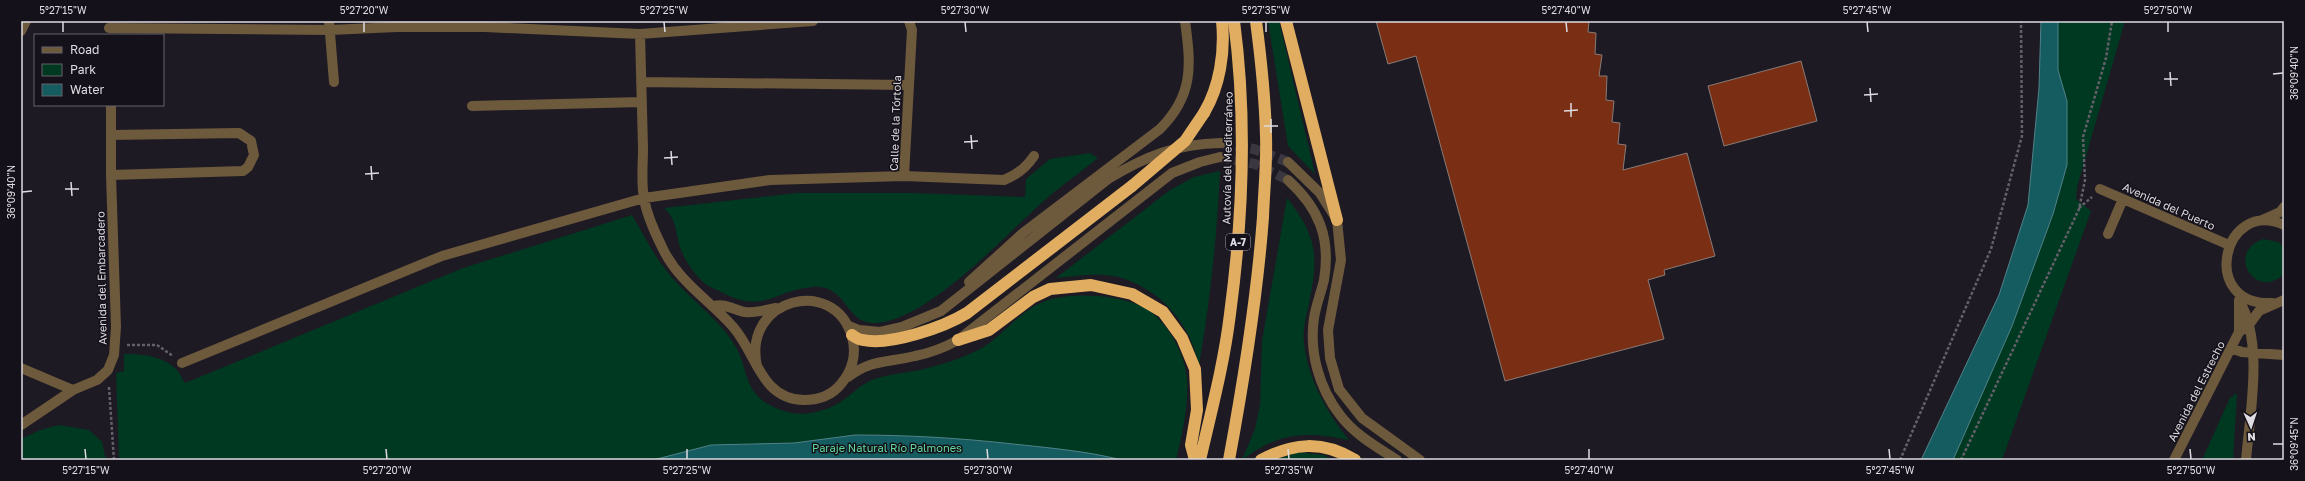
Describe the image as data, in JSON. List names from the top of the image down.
{
  "streets": {
    "highway": ["Autovía del Mediterráneo", "A-7"],
    "street": [
      "Calle de la Tórtola",
      "Avenida del Puerto",
      "Avenida del Embarcadero",
      "Avenida del Estrecho"
    ]
  },
  "parks": ["Paraje Natural Río Palmones"],
  "legend": ["Road", "Park", "Water"],
  "north": "bottom",
  "coordinates": [
    "5°27'15\"W",
    "5°27'20\"W",
    "5°27'25\"W",
    "5°27'30\"W",
    "5°27'35\"W",
    "5°27'40\"W",
    "5°27'45\"W",
    "5°27'50\"W",
    "36°09'40\"N",
    "36°09'45\"N"
  ]
}
